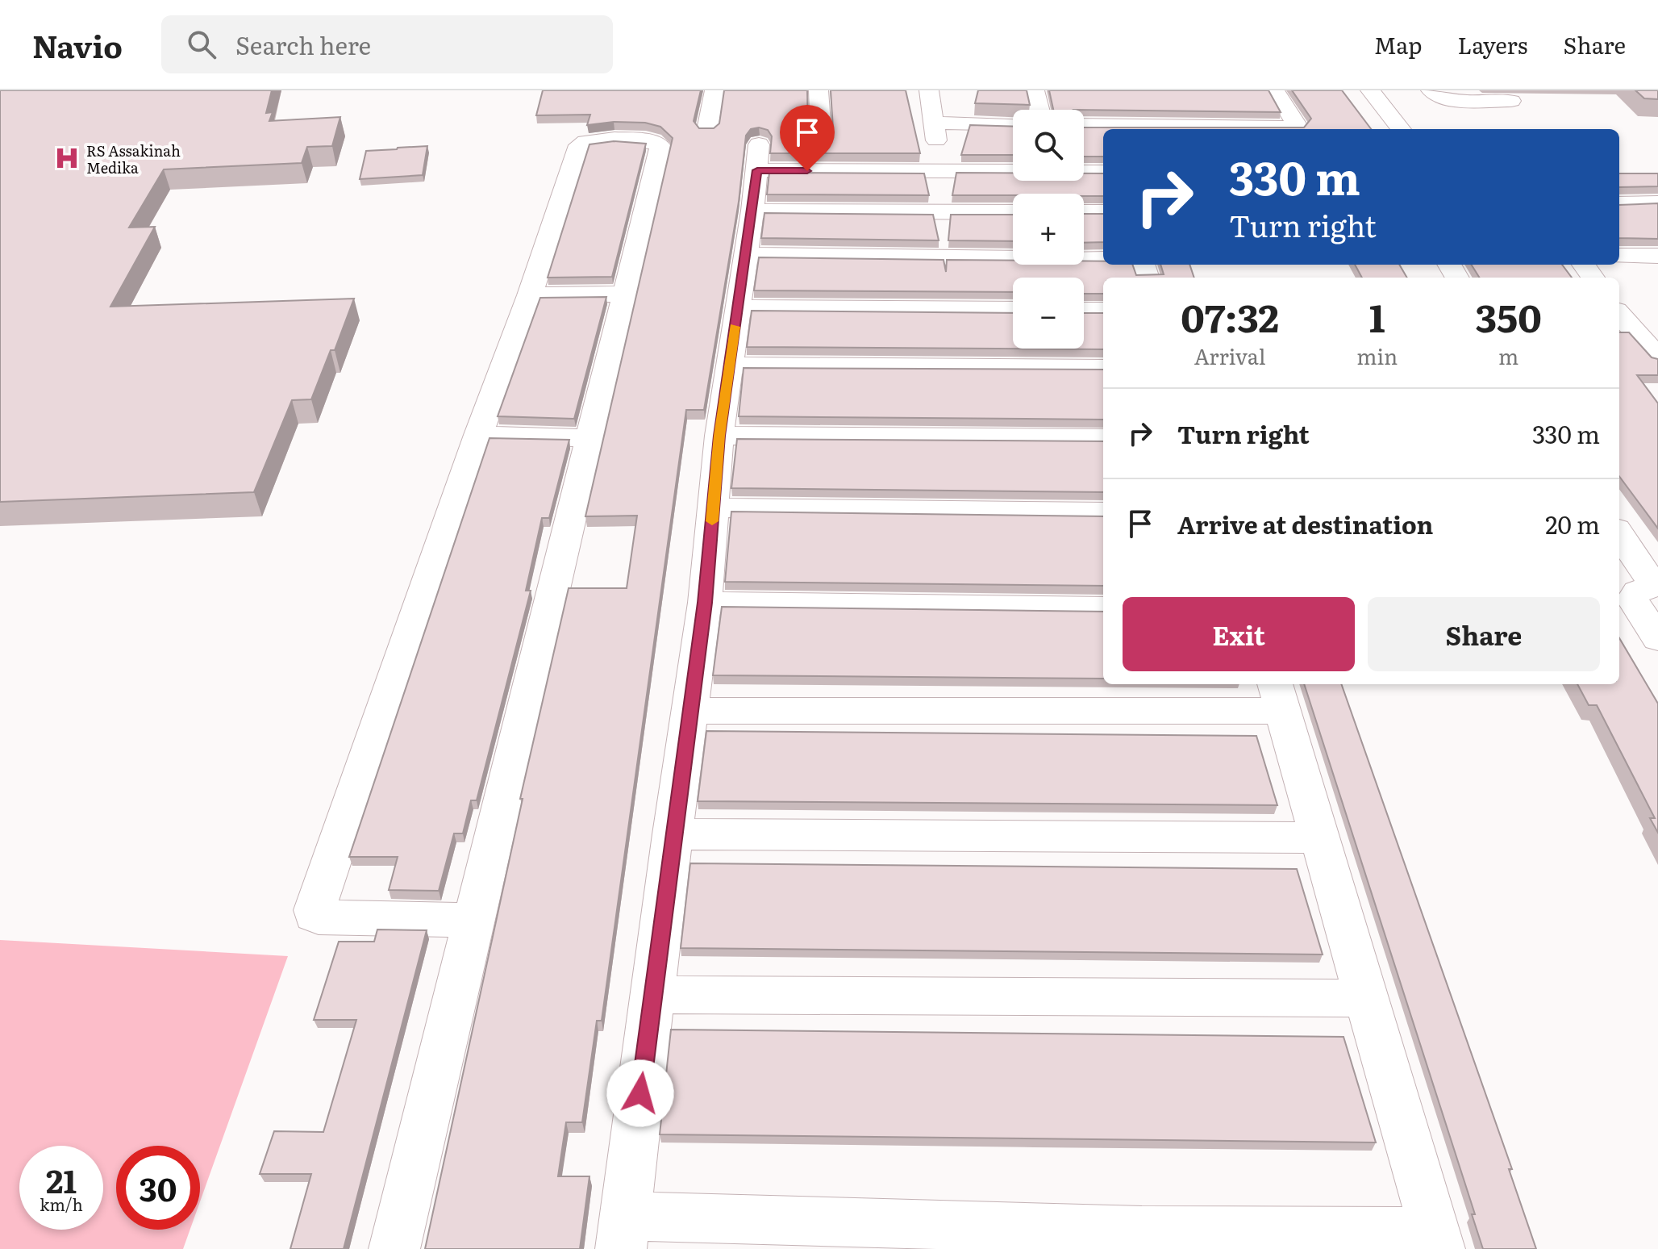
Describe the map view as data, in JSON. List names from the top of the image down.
{
  "places": {
    "hospital": ["RS Assakinah Medika"]
  },
  "page": {
    "header": "Navio",
    "search": "Search here",
    "nav": ["Map", "Layers", "Share"],
    "map_buttons": ["+", "−"],
    "turn": ["330 m", "Turn right"],
    "eta": [
      "07:32",
      "Arrival",
      "1",
      "min",
      "350",
      "m"
    ],
    "list": [
      {
        "name": "Turn right",
        "value": "330 m"
      },
      {
        "name": "Arrive at destination",
        "value": "20 m"
      }
    ],
    "buttons": ["Exit", "Share"],
    "speed": "21 km/h",
    "limit": "30"
  }
}
